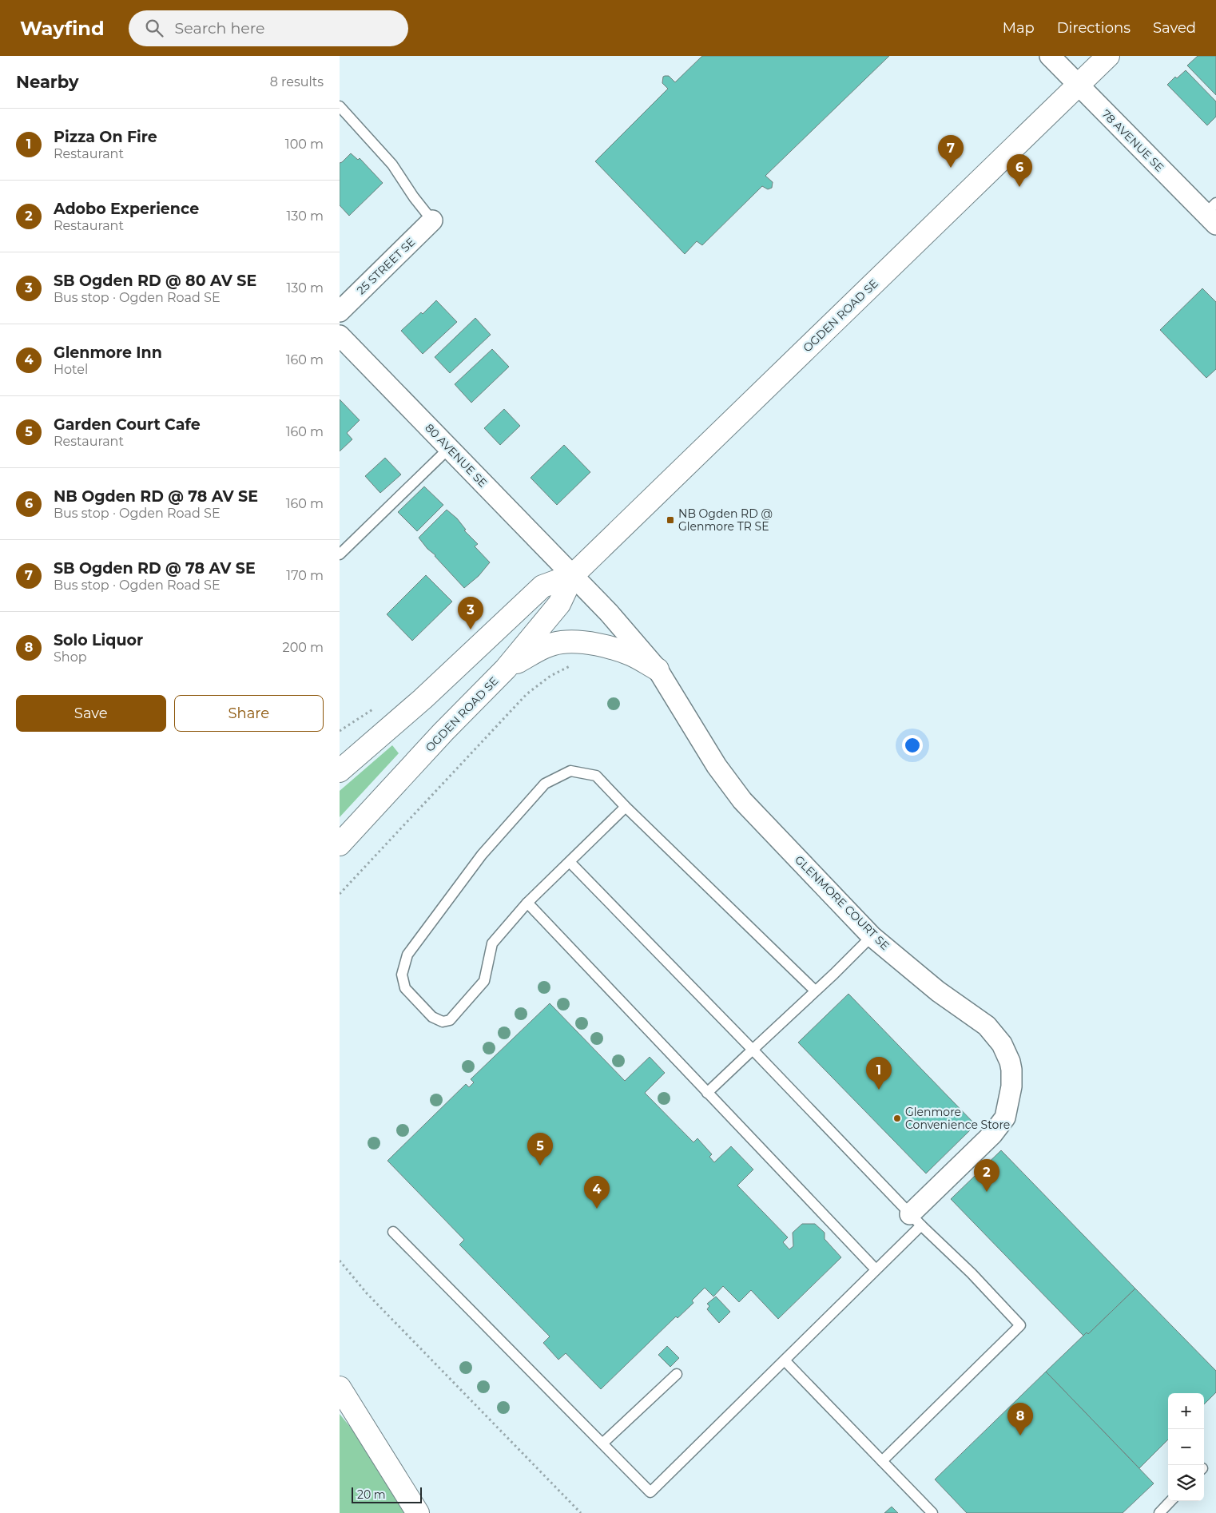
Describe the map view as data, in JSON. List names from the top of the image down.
{
  "streets": {
    "main road": ["OGDEN ROAD SE"],
    "street": [
      "78 AVENUE SE",
      "25 STREET SE",
      "80 AVENUE SE",
      "GLENMORE COURT SE"
    ]
  },
  "crossings": [
    ["78 AVENUE SE", "OGDEN ROAD SE"],
    ["OGDEN ROAD SE", "80 AVENUE SE"],
    ["OGDEN ROAD SE", "GLENMORE COURT SE"],
    ["80 AVENUE SE", "GLENMORE COURT SE"]
  ],
  "places": {
    "transit": ["NB Ogden RD @ Glenmore TR SE"],
    "other": ["Glenmore Convenience Store"]
  },
  "scale_bar": "20 m",
  "page": {
    "header": "Wayfind",
    "search": "Search here",
    "nav": ["Map", "Directions", "Saved"],
    "heading": ["Nearby", "8 results"],
    "list": [
      {
        "mark": "1",
        "name": "Pizza On Fire",
        "note": "Restaurant",
        "value": "100 m"
      },
      {
        "mark": "2",
        "name": "Adobo Experience",
        "note": "Restaurant",
        "value": "130 m"
      },
      {
        "mark": "3",
        "name": "SB Ogden RD @ 80 AV SE",
        "note": "Bus stop · Ogden Road SE",
        "value": "130 m"
      },
      {
        "mark": "4",
        "name": "Glenmore Inn",
        "note": "Hotel",
        "value": "160 m"
      },
      {
        "mark": "5",
        "name": "Garden Court Cafe",
        "note": "Restaurant",
        "value": "160 m"
      },
      {
        "mark": "6",
        "name": "NB Ogden RD @ 78 AV SE",
        "note": "Bus stop · Ogden Road SE",
        "value": "160 m"
      },
      {
        "mark": "7",
        "name": "SB Ogden RD @ 78 AV SE",
        "note": "Bus stop · Ogden Road SE",
        "value": "170 m"
      },
      {
        "mark": "8",
        "name": "Solo Liquor",
        "note": "Shop",
        "value": "200 m"
      }
    ],
    "pins": [
      "7",
      "6",
      "3",
      "1",
      "5",
      "2",
      "4",
      "8"
    ],
    "buttons": ["Save", "Share"],
    "map_buttons": ["+", "−"],
    "scale": "20 m"
  }
}
